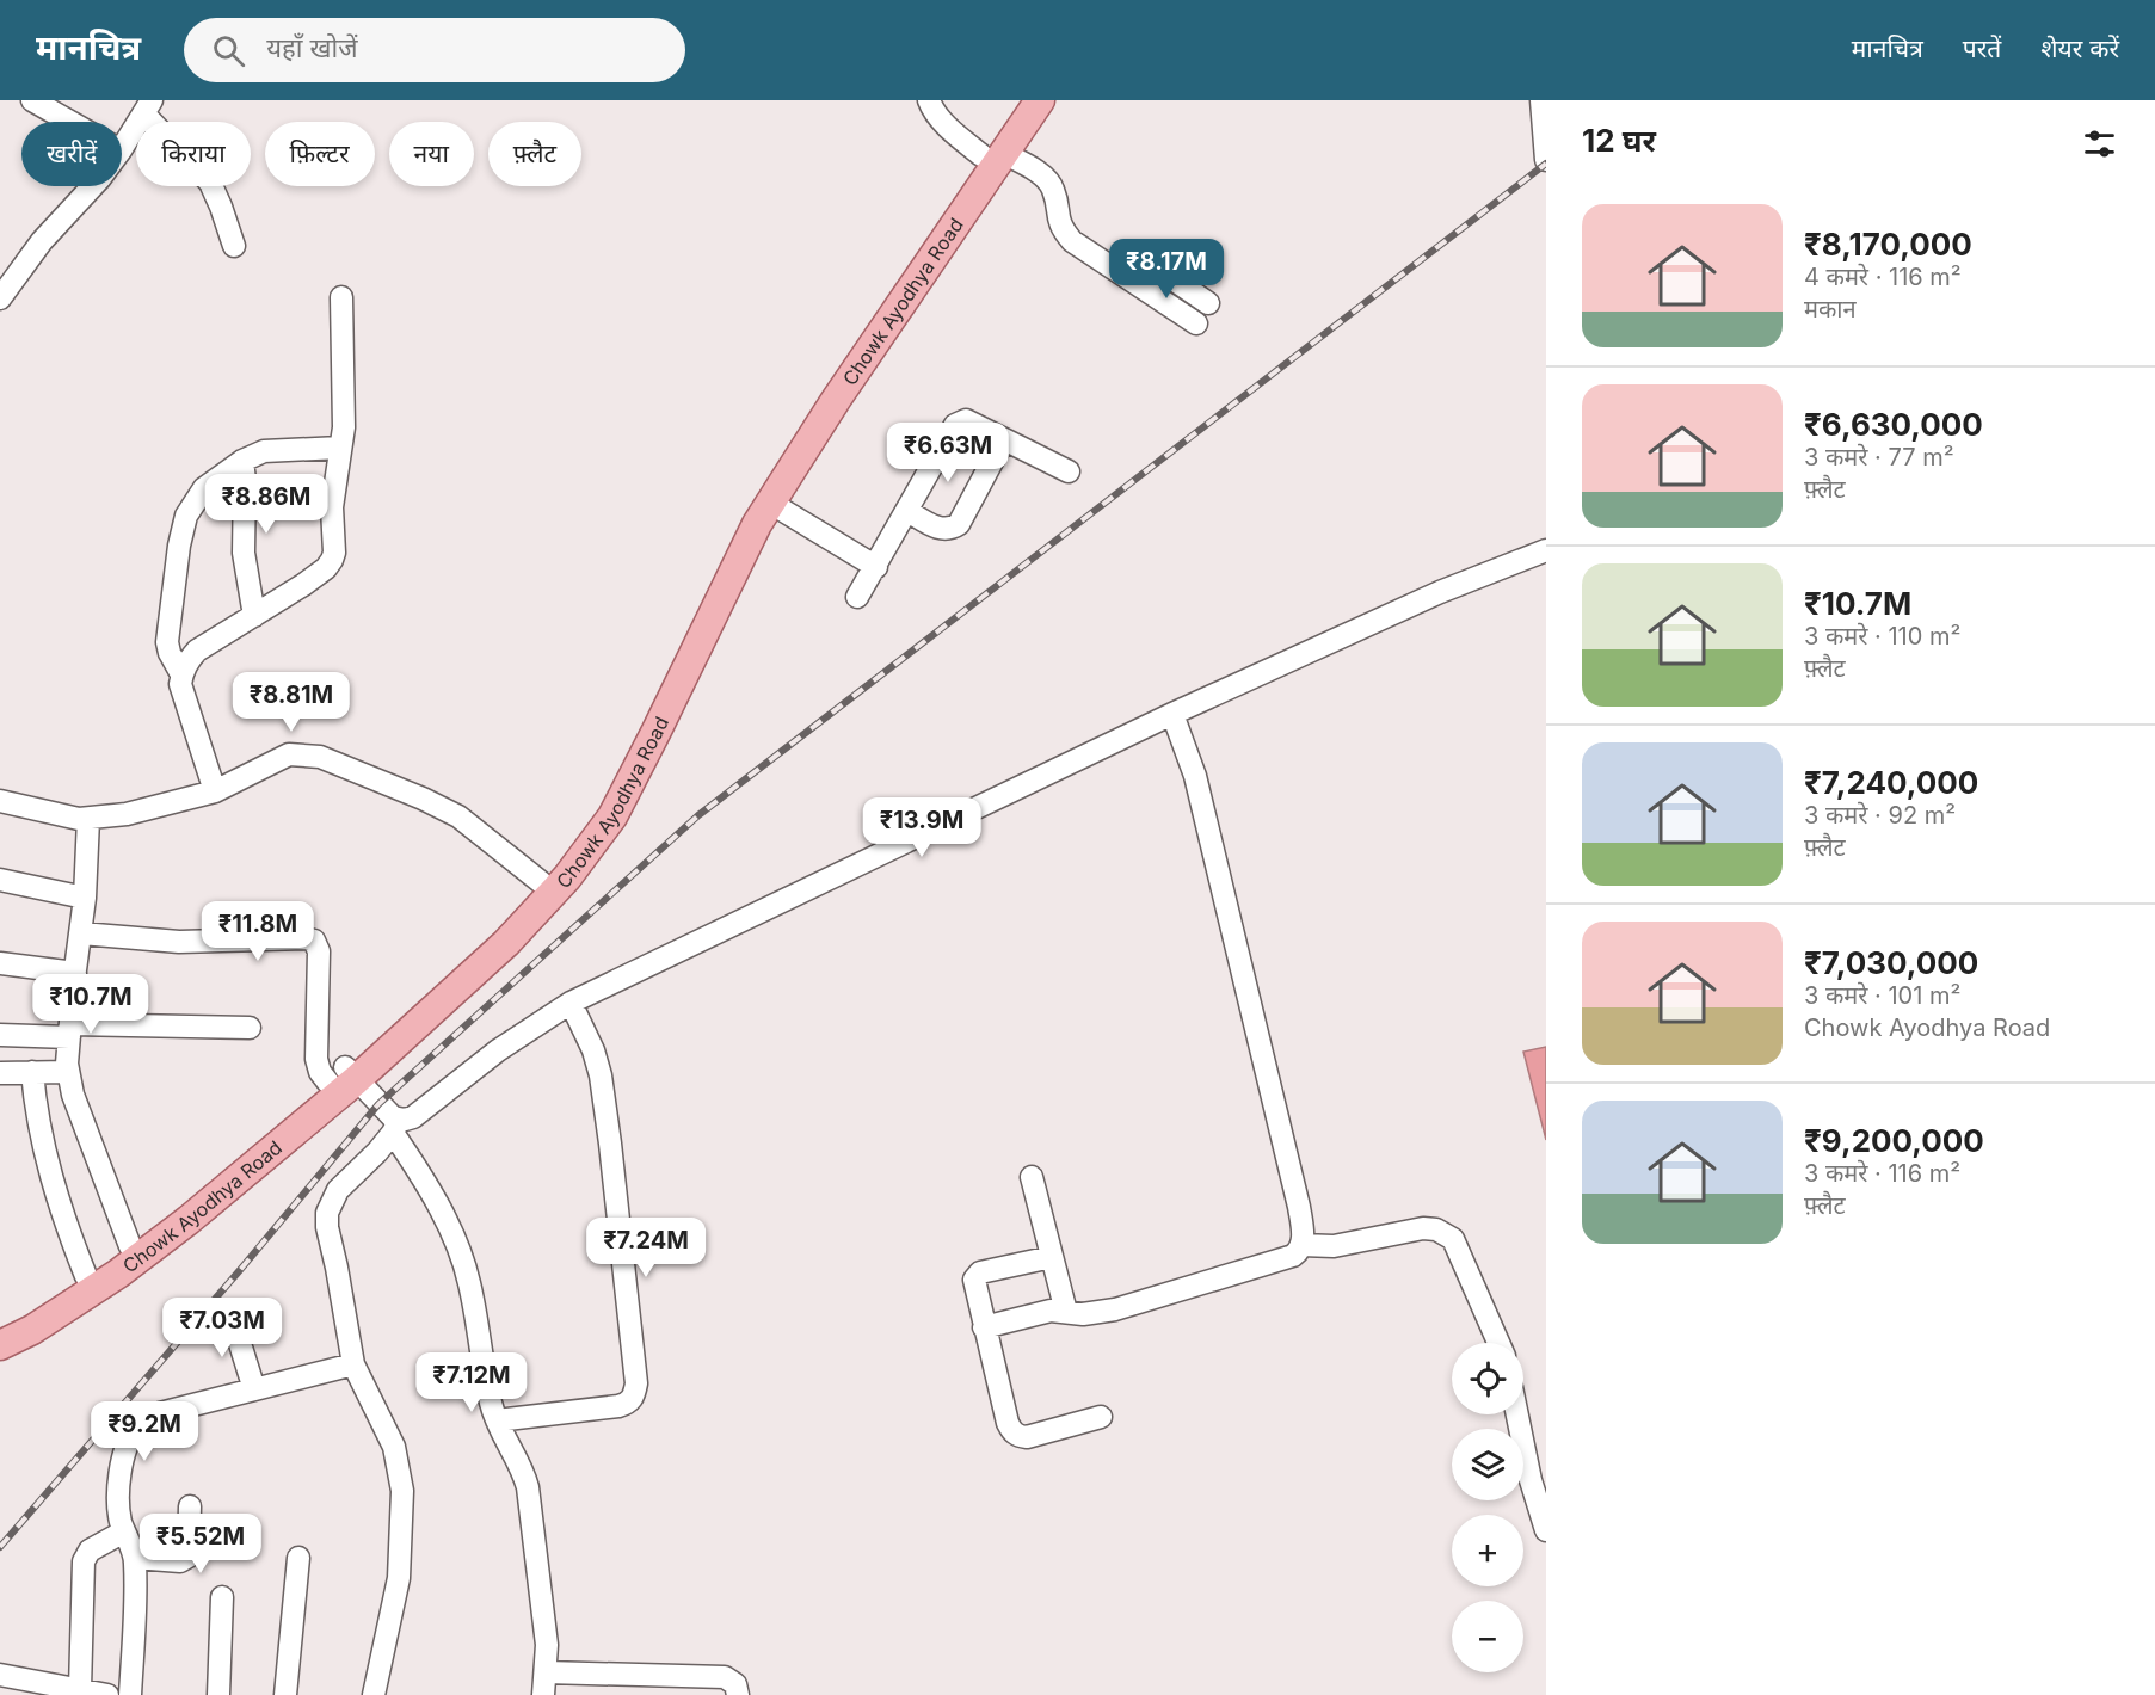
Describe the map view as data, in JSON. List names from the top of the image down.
{
  "streets": {
    "main road": ["Chowk Ayodhya Road"]
  },
  "page": {
    "header": "मानचित्र",
    "search": "यहाँ खोजें",
    "nav": ["मानचित्र", "परतें", "शेयर करें"],
    "heading": "12 घर",
    "chip": [
      "खरीदें",
      "किराया",
      "फ़िल्टर",
      "नया",
      "फ़्लैट"
    ],
    "list": [
      {
        "name": "₹8,170,000",
        "note": "4 कमरे · 116 m² · मकान"
      },
      {
        "name": "₹6,630,000",
        "note": "3 कमरे · 77 m² · फ़्लैट"
      },
      {
        "name": "₹10.7M",
        "note": "3 कमरे · 110 m² · फ़्लैट"
      },
      {
        "name": "₹7,240,000",
        "note": "3 कमरे · 92 m² · फ़्लैट"
      },
      {
        "name": "₹7,030,000",
        "note": "3 कमरे · 101 m² · Chowk Ayodhya Road"
      },
      {
        "name": "₹9,200,000",
        "note": "3 कमरे · 116 m² · फ़्लैट"
      }
    ],
    "price": [
      "₹8.17M",
      "₹6.63M",
      "₹8.86M",
      "₹8.81M",
      "₹13.9M",
      "₹11.8M",
      "₹10.7M",
      "₹7.24M",
      "₹7.03M",
      "₹7.12M",
      "₹9.2M",
      "₹5.52M"
    ],
    "map_buttons": ["+", "−"]
  }
}
